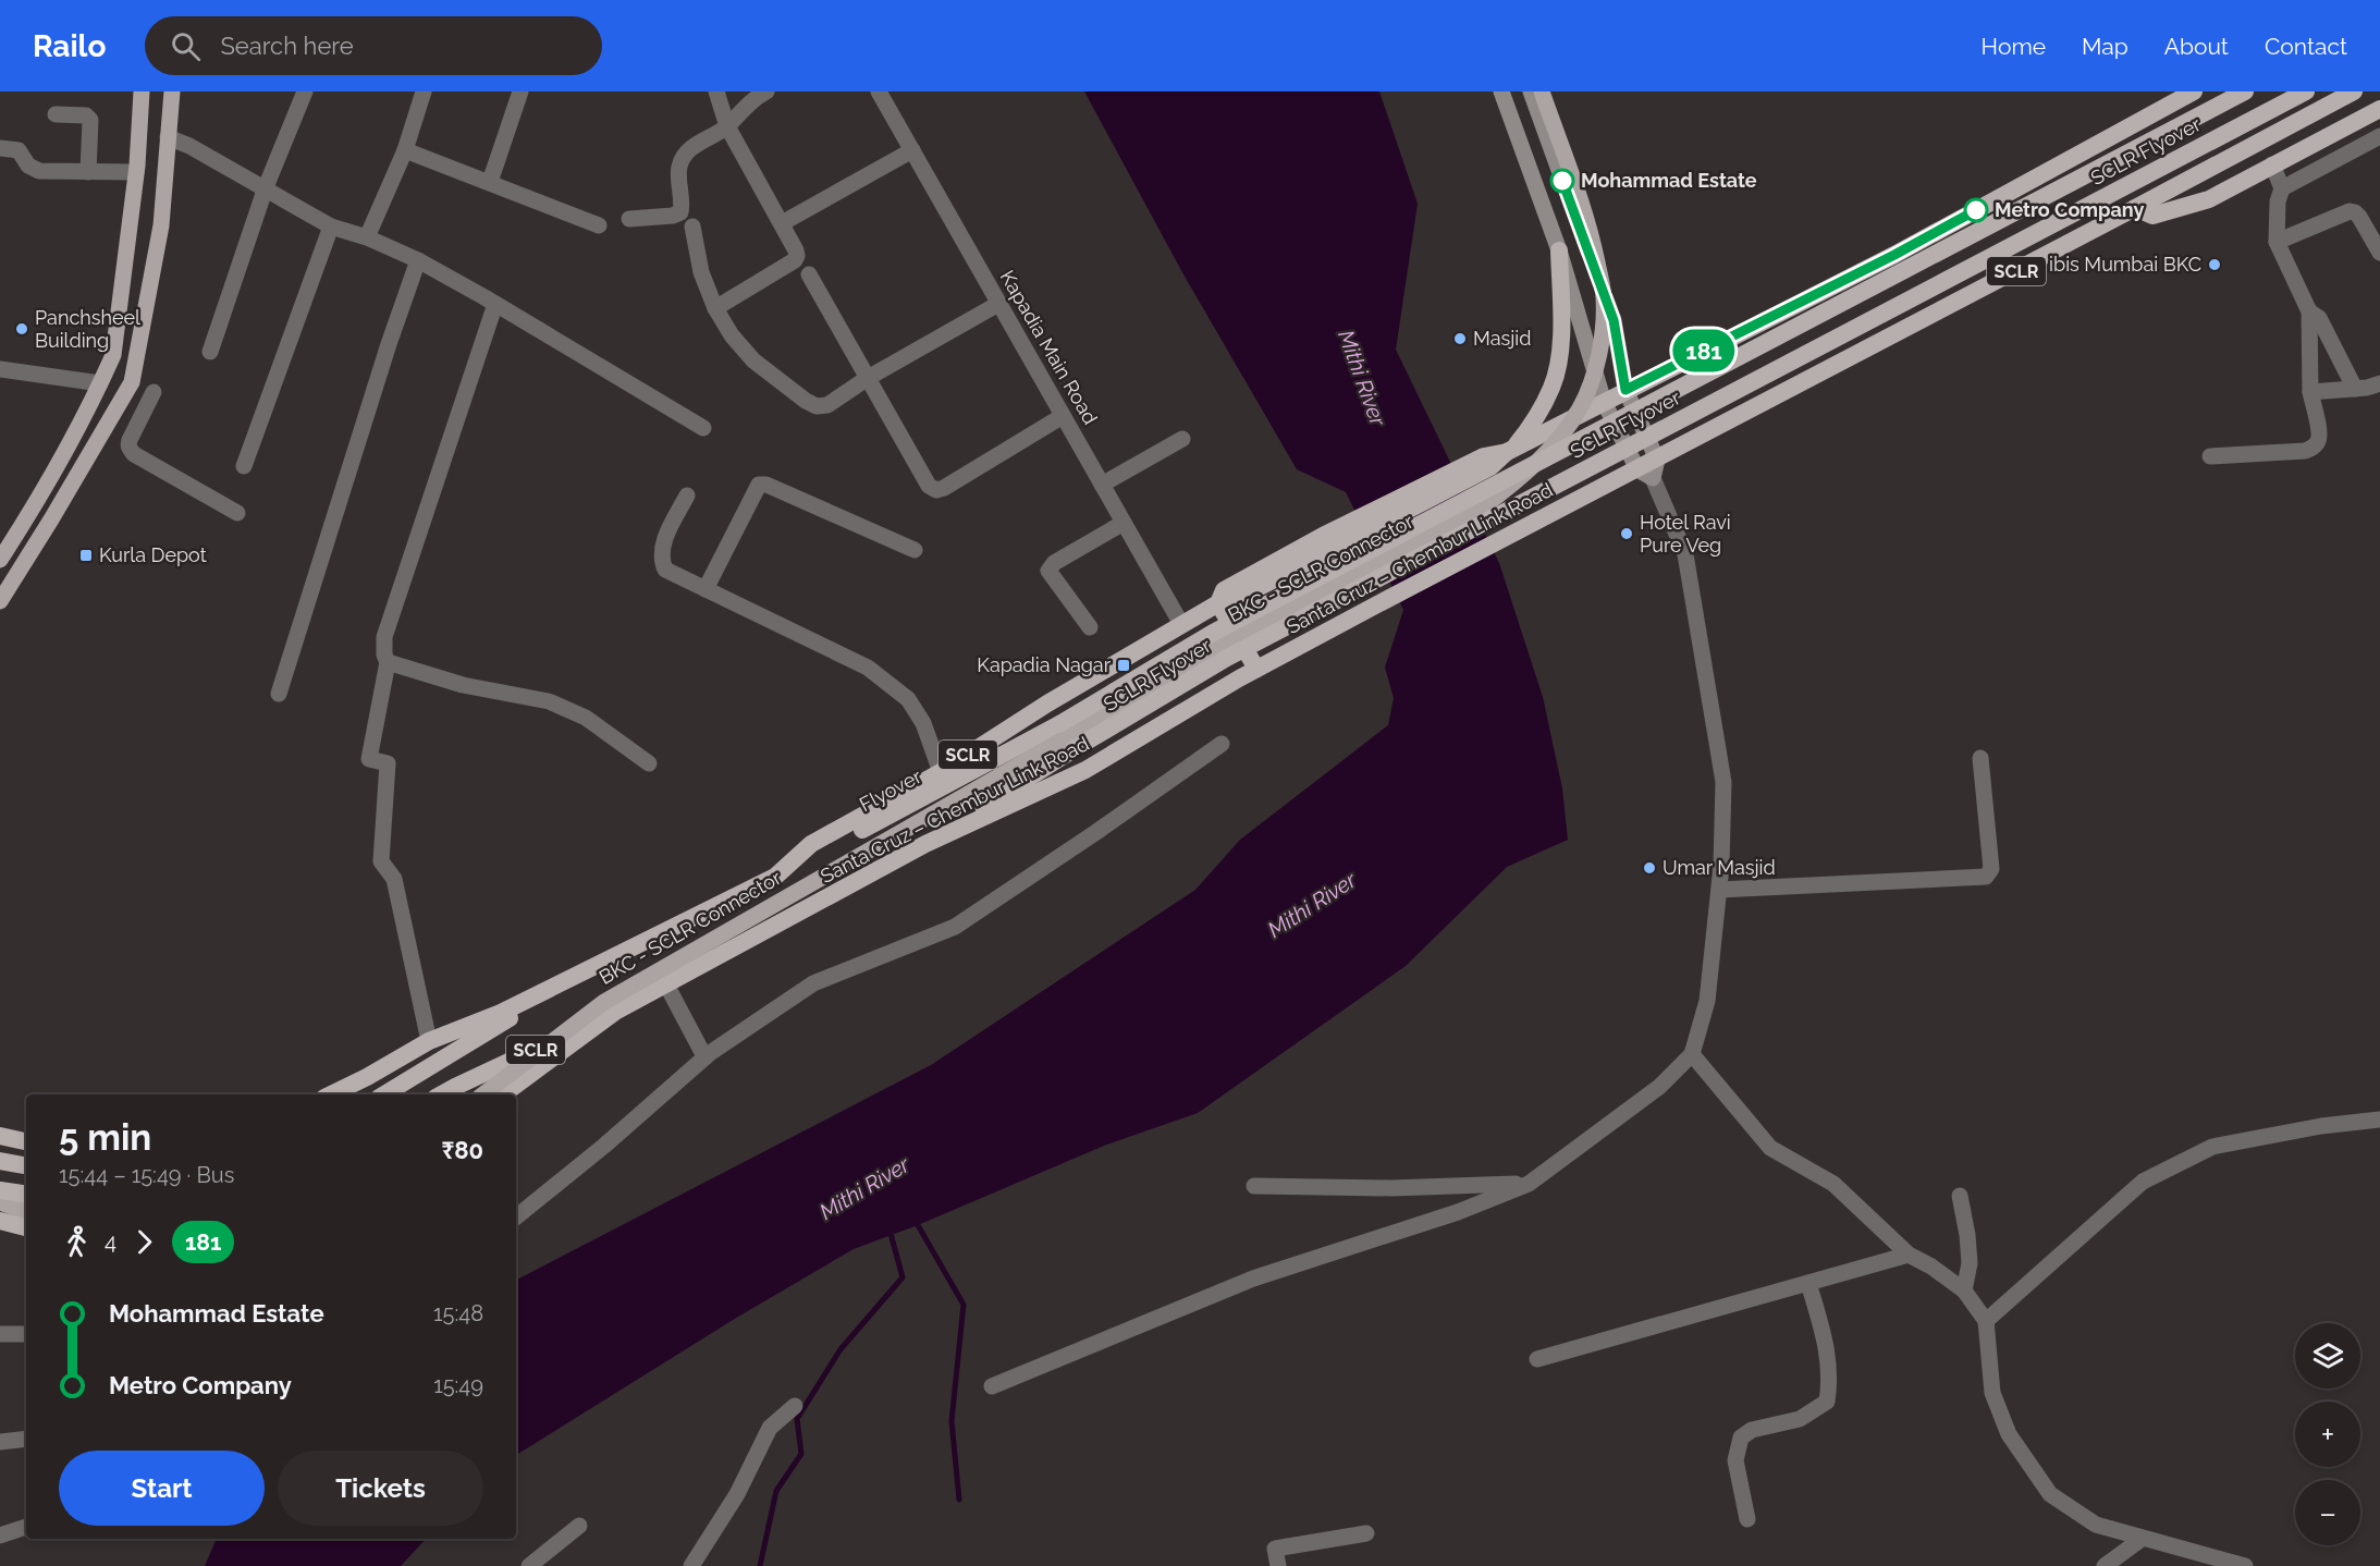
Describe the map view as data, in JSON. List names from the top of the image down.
{
  "streets": {
    "highway": [
      "SCLR Flyover",
      "SCLR",
      "Santa Cruz – Chembur Link Road",
      "Flyover"
    ],
    "main road": ["BKC - SCLR Connector"],
    "street": ["Kapadia Main Road"]
  },
  "crossings": [
    ["SCLR Flyover", "Santa Cruz – Chembur Link Road"],
    ["SCLR", "Santa Cruz – Chembur Link Road"],
    ["Kapadia Main Road", "Santa Cruz – Chembur Link Road"],
    ["Santa Cruz – Chembur Link Road", "Flyover"]
  ],
  "water": ["Mithi River"],
  "places": {
    "other": [
      "Mohammad Estate",
      "Metro Company",
      "ibis Mumbai BKC",
      "Panchsheel Building",
      "Masjid",
      "Hotel Ravi Pure Veg",
      "Umar Masjid"
    ],
    "transit": ["Kurla Depot", "Kapadia Nagar"]
  },
  "lines": ["bus line 181"],
  "page": {
    "header": "Railo",
    "search": "Search here",
    "nav": [
      "Home",
      "Map",
      "About",
      "Contact"
    ],
    "on_map": "181",
    "heading": ["5 min", "15:44 – 15:49 · Bus", "₹80"],
    "legs": ["4", "181"],
    "list": [
      {
        "name": "Mohammad Estate",
        "value": "15:48"
      },
      {
        "name": "Metro Company",
        "value": "15:49"
      }
    ],
    "map_buttons": ["+", "−"],
    "buttons": ["Start", "Tickets"]
  }
}
